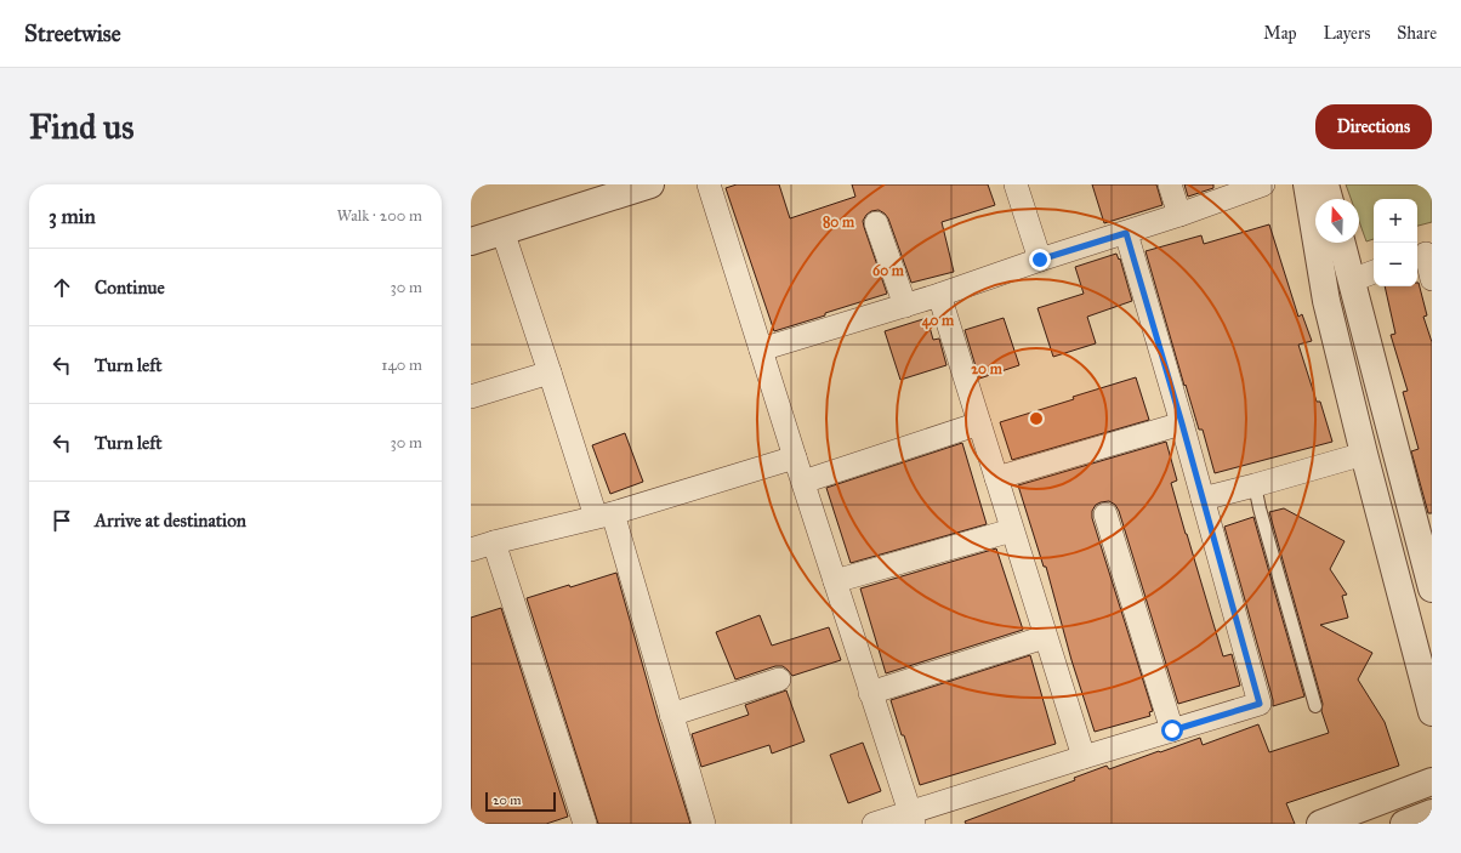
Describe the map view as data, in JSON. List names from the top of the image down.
{
  "scale_bar": "20 m",
  "north": "top",
  "page": {
    "header": "Streetwise",
    "nav": ["Map", "Layers", "Share"],
    "buttons": "Directions",
    "title": "Find us",
    "heading": ["3 min", "Walk · 200 m"],
    "map_buttons": ["+", "−"],
    "list": [
      ["Continue", "30 m"],
      ["Turn left", "140 m"],
      ["Turn left", "30 m"],
      "Arrive at destination"
    ],
    "scale": "20 m"
  },
  "rings": [
    "80 m",
    "60 m",
    "40 m",
    "20 m"
  ]
}
